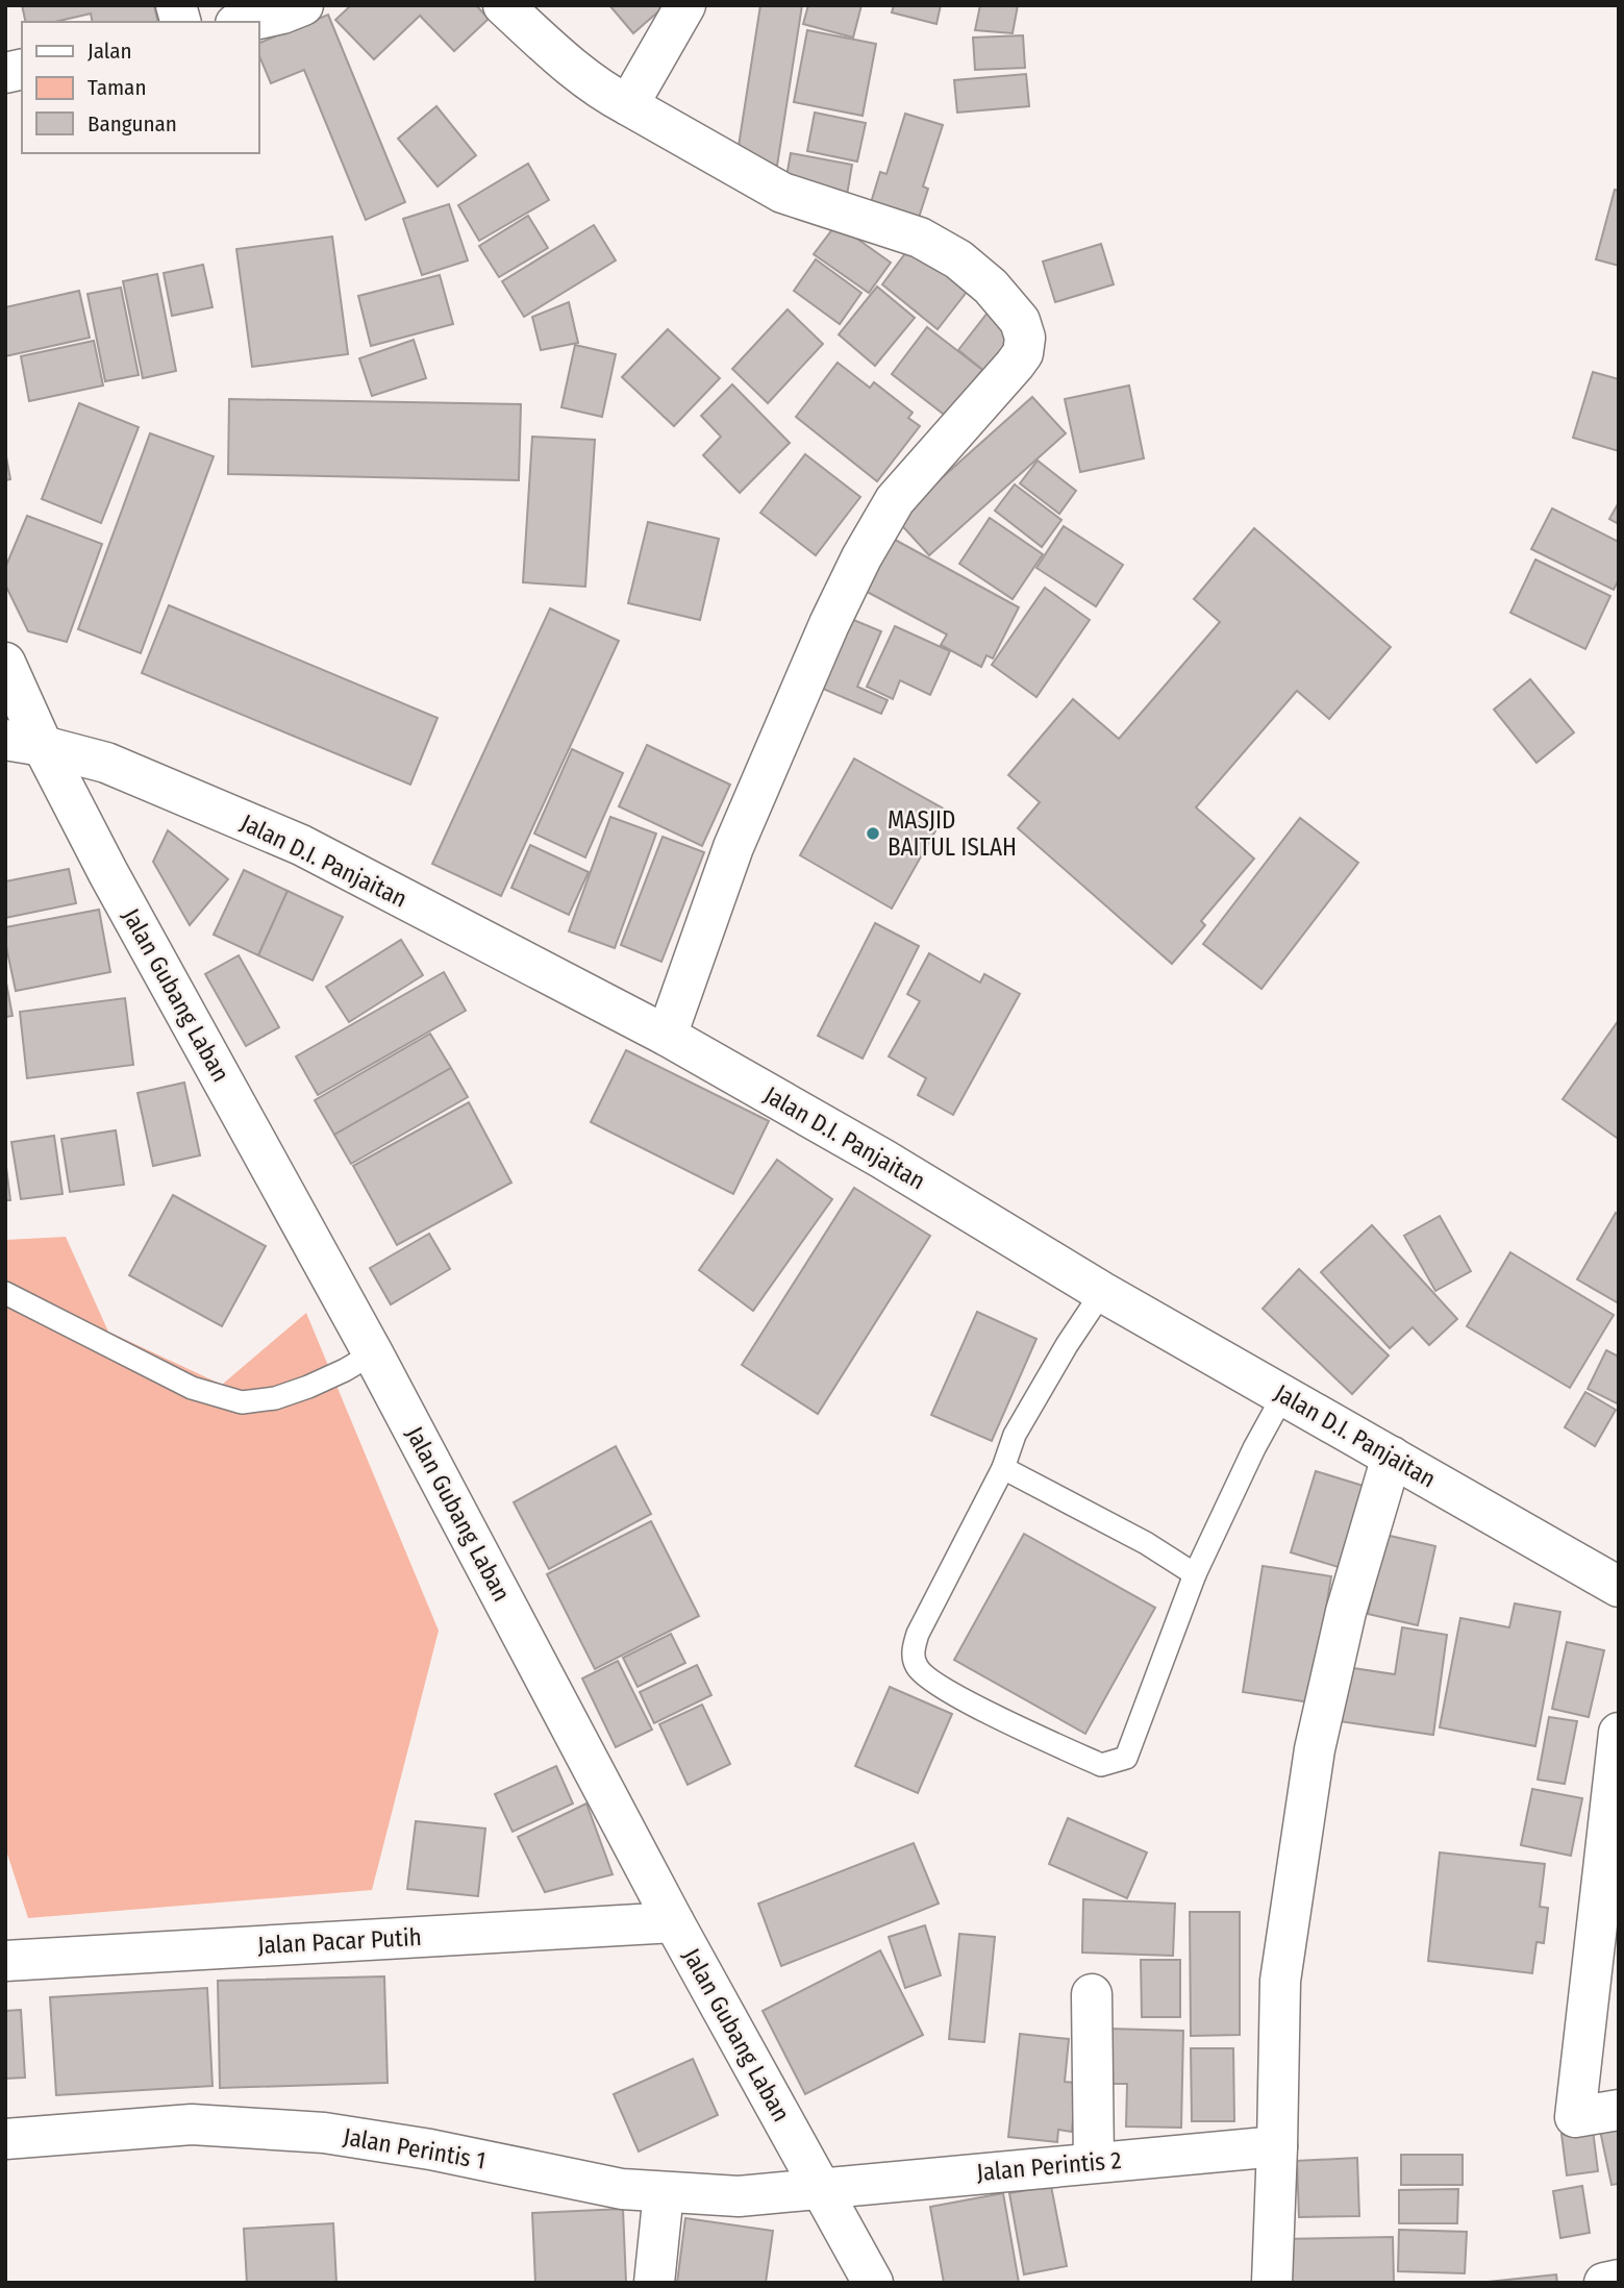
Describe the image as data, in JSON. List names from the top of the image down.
{
  "streets": {
    "street": [
      "Jalan D.I. Panjaitan",
      "Jalan Gubang Laban",
      "Jalan Pacar Putih",
      "Jalan Perintis 1",
      "Jalan Perintis 2"
    ]
  },
  "crossings": [
    ["Jalan D.I. Panjaitan", "Jalan Gubang Laban"],
    ["Jalan Gubang Laban", "Jalan Pacar Putih"],
    ["Jalan Gubang Laban", "Jalan Perintis 1"],
    ["Jalan Gubang Laban", "Jalan Perintis 2"],
    ["Jalan Perintis 1", "Jalan Perintis 2"]
  ],
  "places": ["MASJID BAITUL ISLAH"],
  "legend": ["Jalan", "Taman", "Bangunan"]
}
